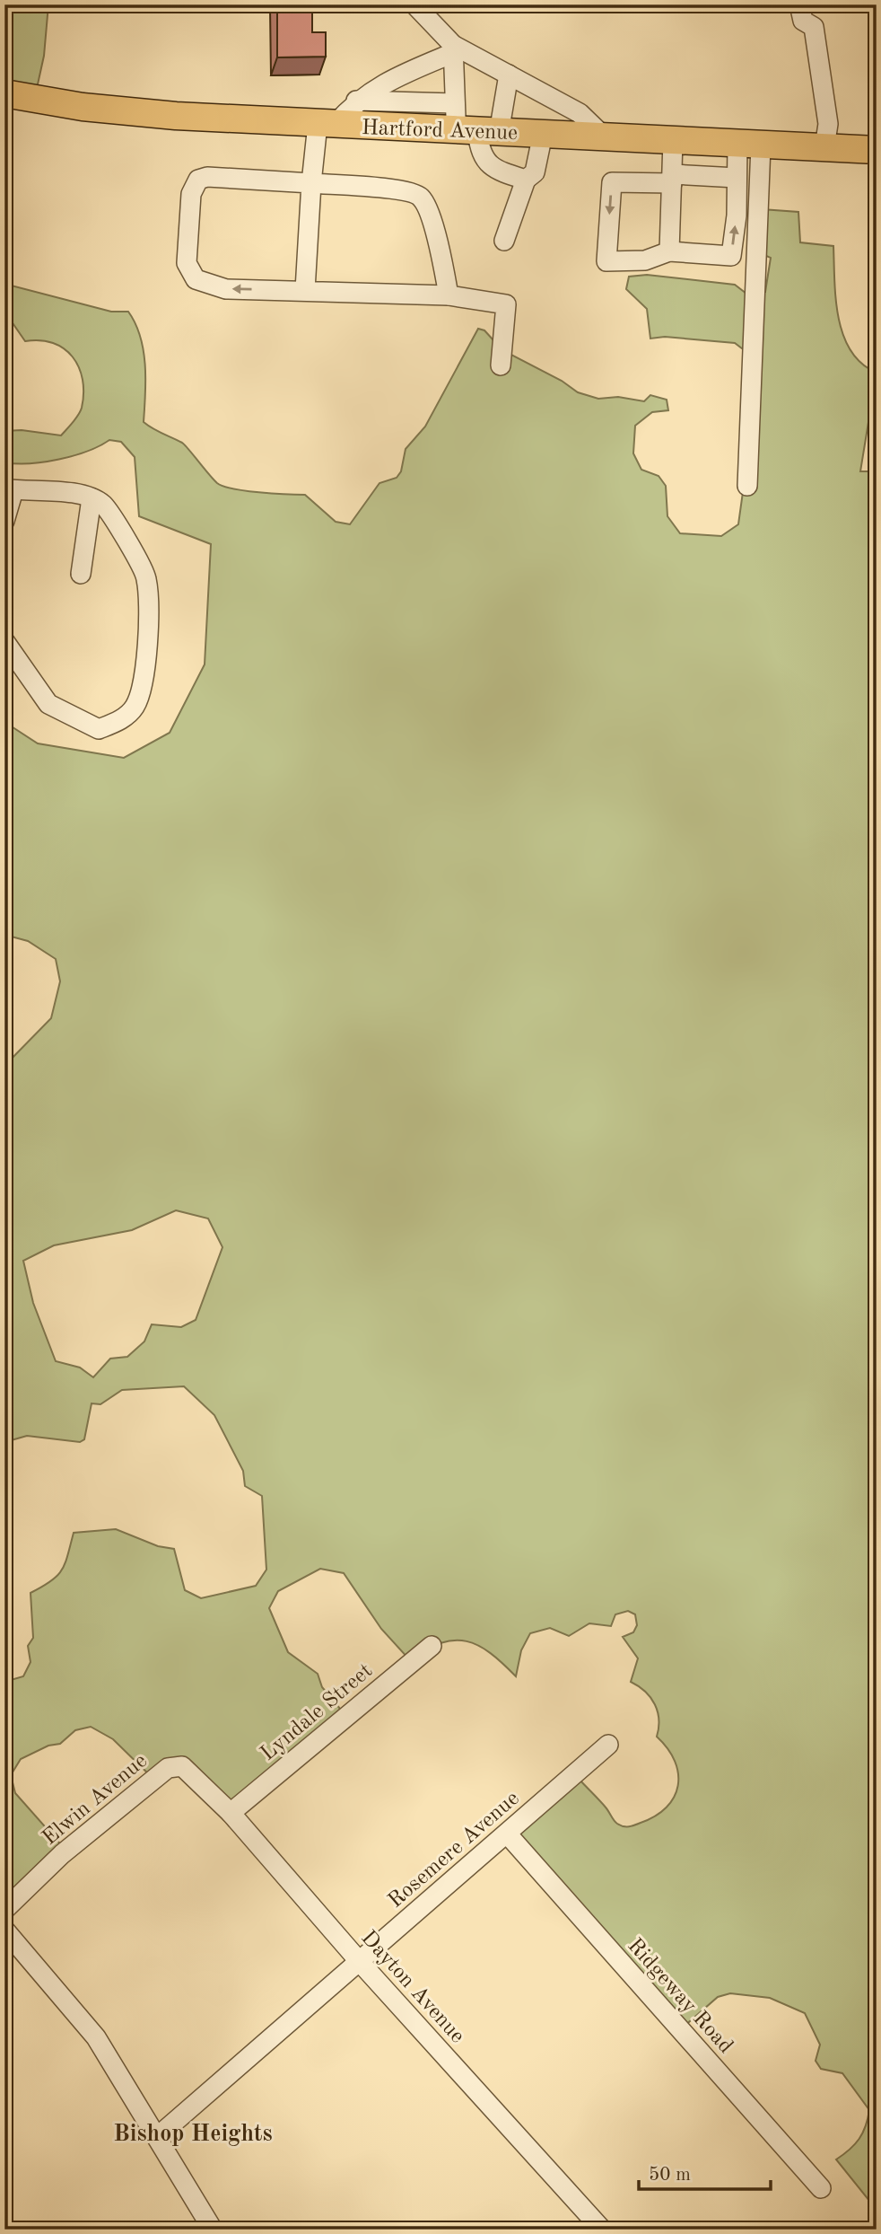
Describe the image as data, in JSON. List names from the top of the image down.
{
  "streets": {
    "highway": ["Hartford Avenue"],
    "street": [
      "Lyndale Street",
      "Elwin Avenue",
      "Rosemere Avenue",
      "Dayton Avenue",
      "Ridgeway Road"
    ]
  },
  "crossings": [
    ["Lyndale Street", "Dayton Avenue"],
    ["Elwin Avenue", "Dayton Avenue"],
    ["Rosemere Avenue", "Dayton Avenue"],
    ["Rosemere Avenue", "Ridgeway Road"]
  ],
  "districts": ["Bishop Heights"],
  "scale_bar": "50 m"
}
